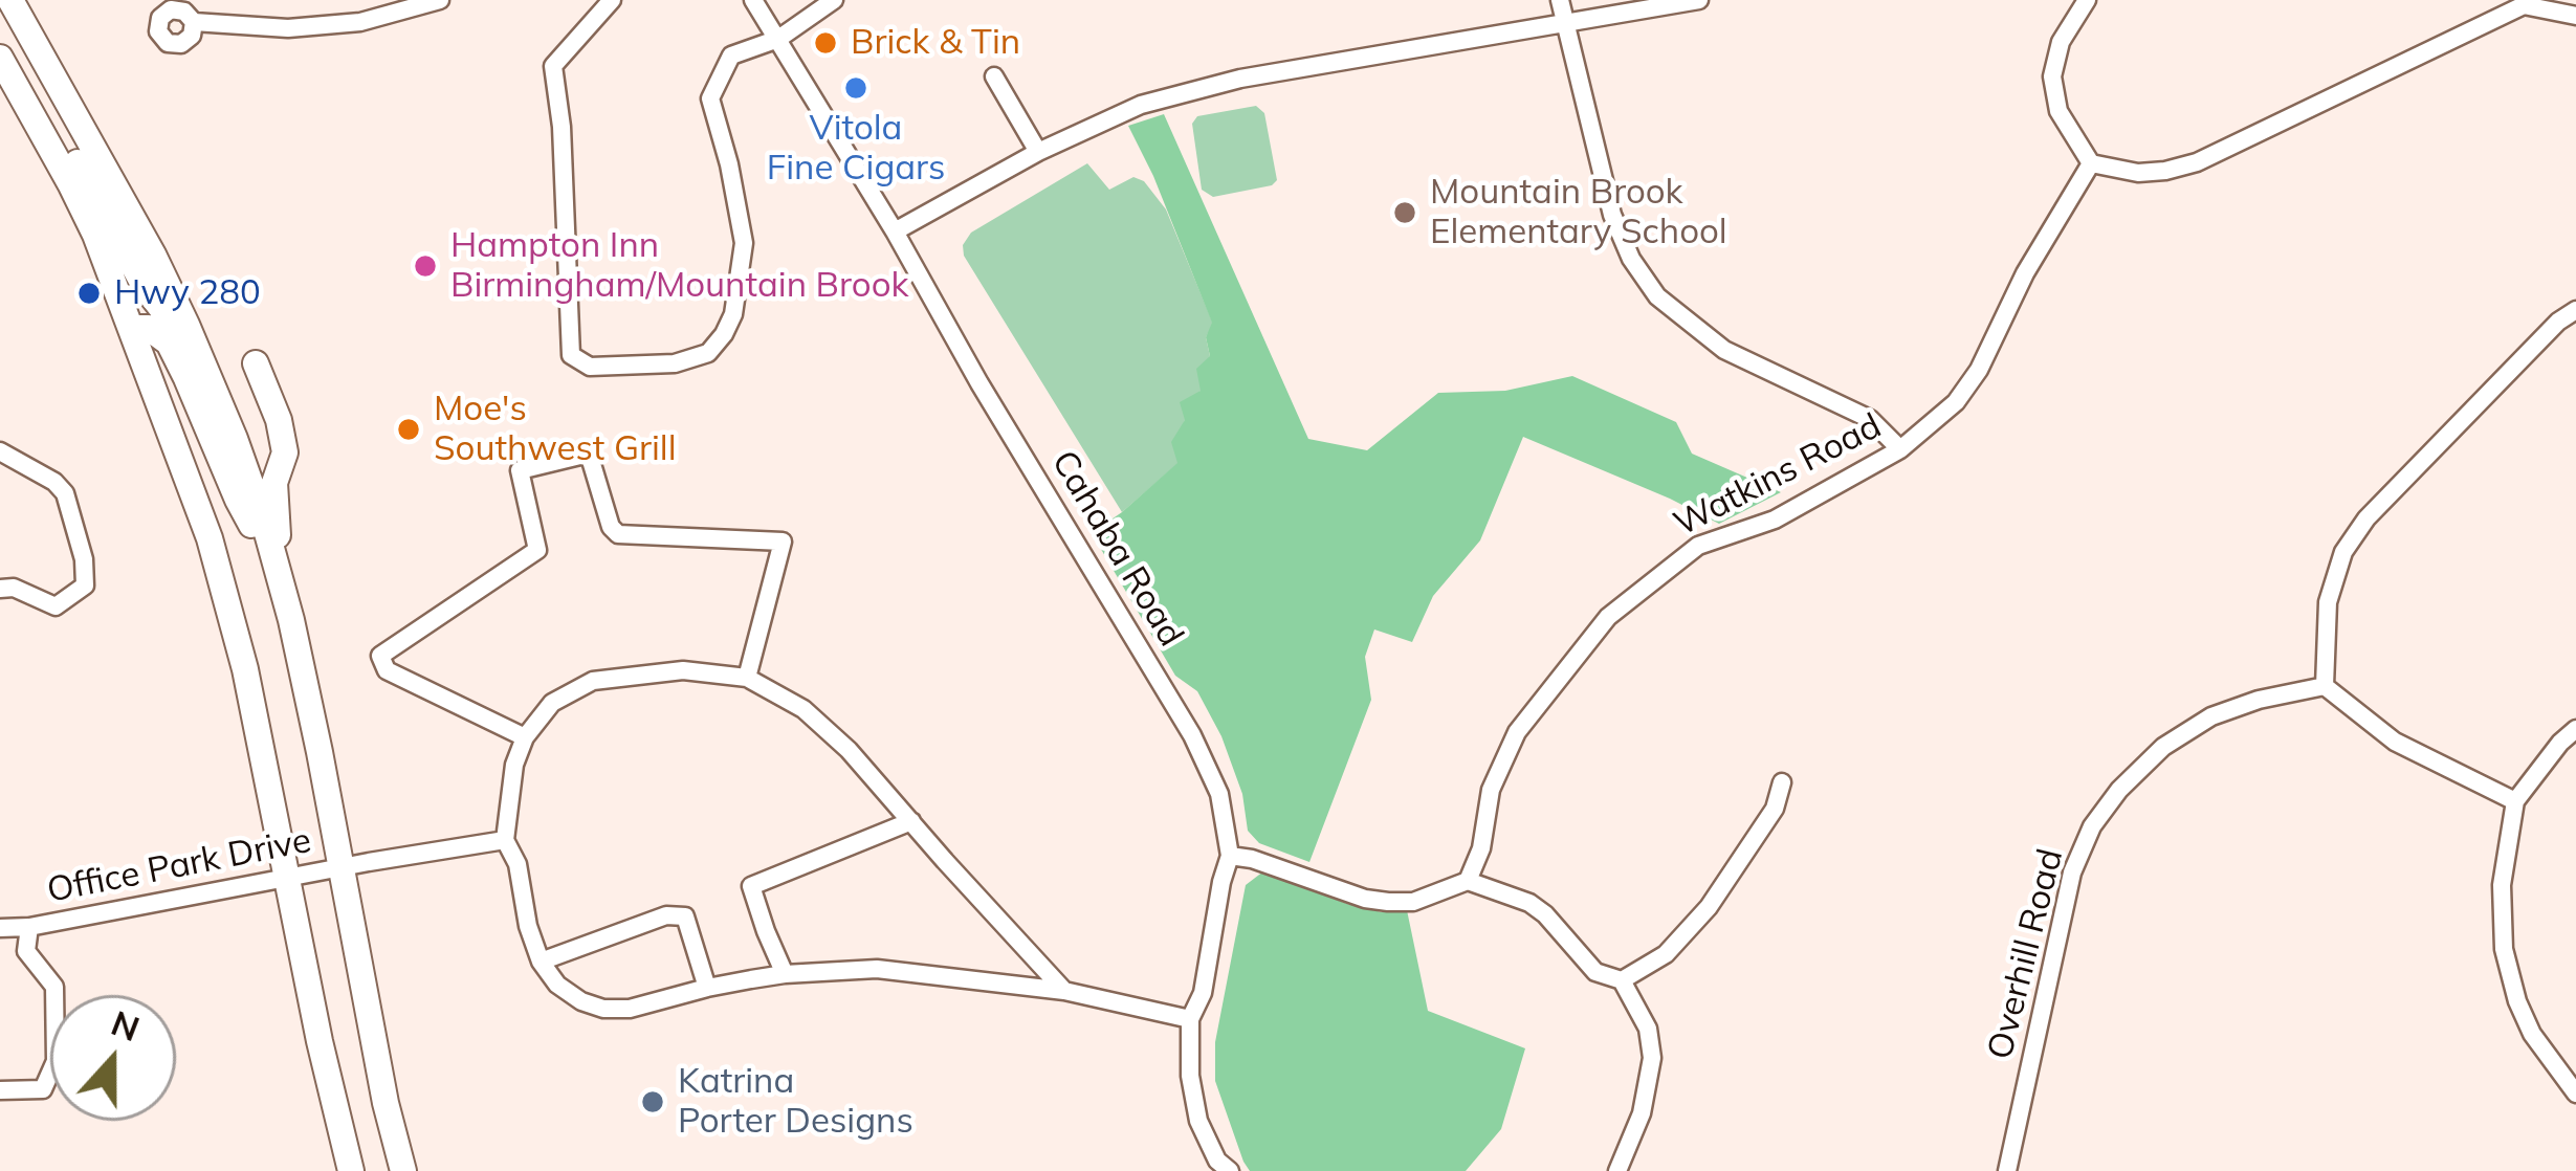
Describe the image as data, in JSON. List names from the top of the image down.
{
  "streets": {
    "street": [
      "Watkins Road",
      "Cahaba Road",
      "Office Park Drive",
      "Overhill Road"
    ]
  },
  "places": [
    "Brick & Tin",
    "Vitola Fine Cigars",
    "Mountain Brook Elementary School",
    "Hampton Inn Birmingham/Mountain Brook",
    "Hwy 280",
    "Moe's Southwest Grill",
    "Katrina Porter Designs"
  ],
  "north": "top"
}
